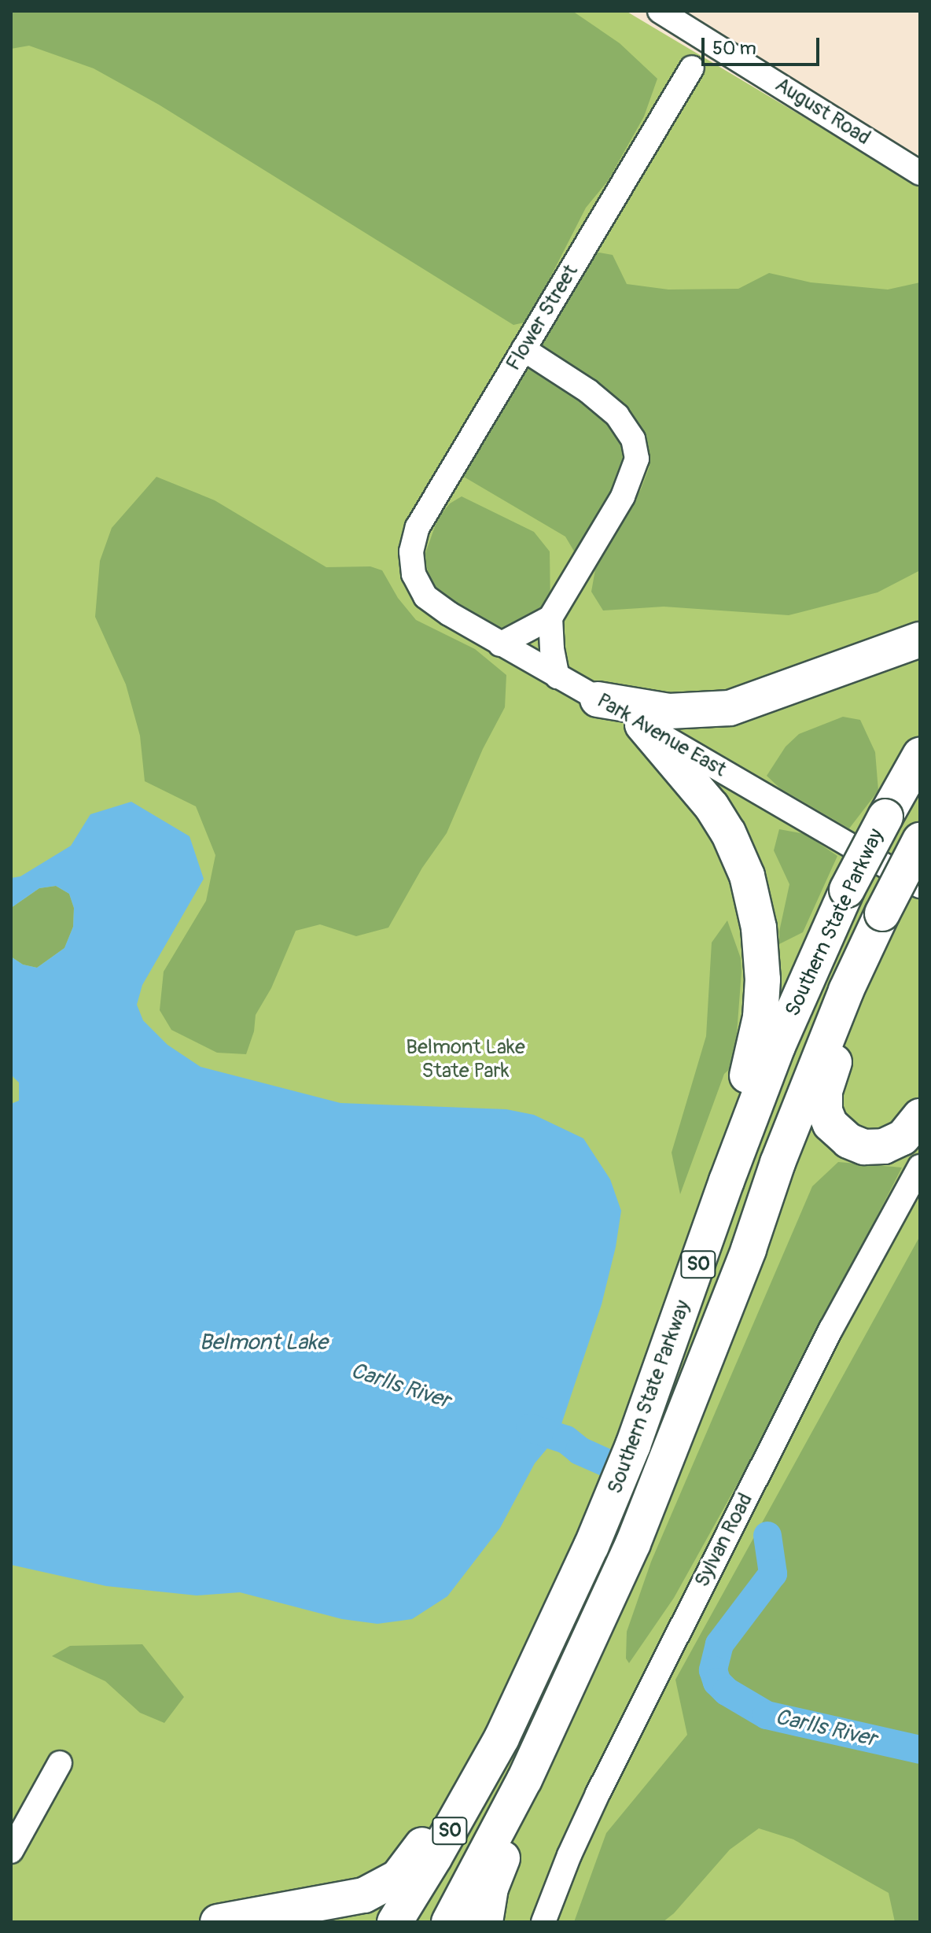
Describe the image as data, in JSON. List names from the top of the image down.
{
  "streets": {
    "highway": ["Southern State Parkway", "SO"],
    "street": [
      "August Road",
      "Flower Street",
      "Park Avenue East",
      "Sylvan Road"
    ]
  },
  "crossings": [
    ["Flower Street", "Park Avenue East"]
  ],
  "water": ["Belmont Lake", "Carlls River"],
  "parks": ["Belmont Lake State Park"],
  "scale_bar": "50 m"
}
